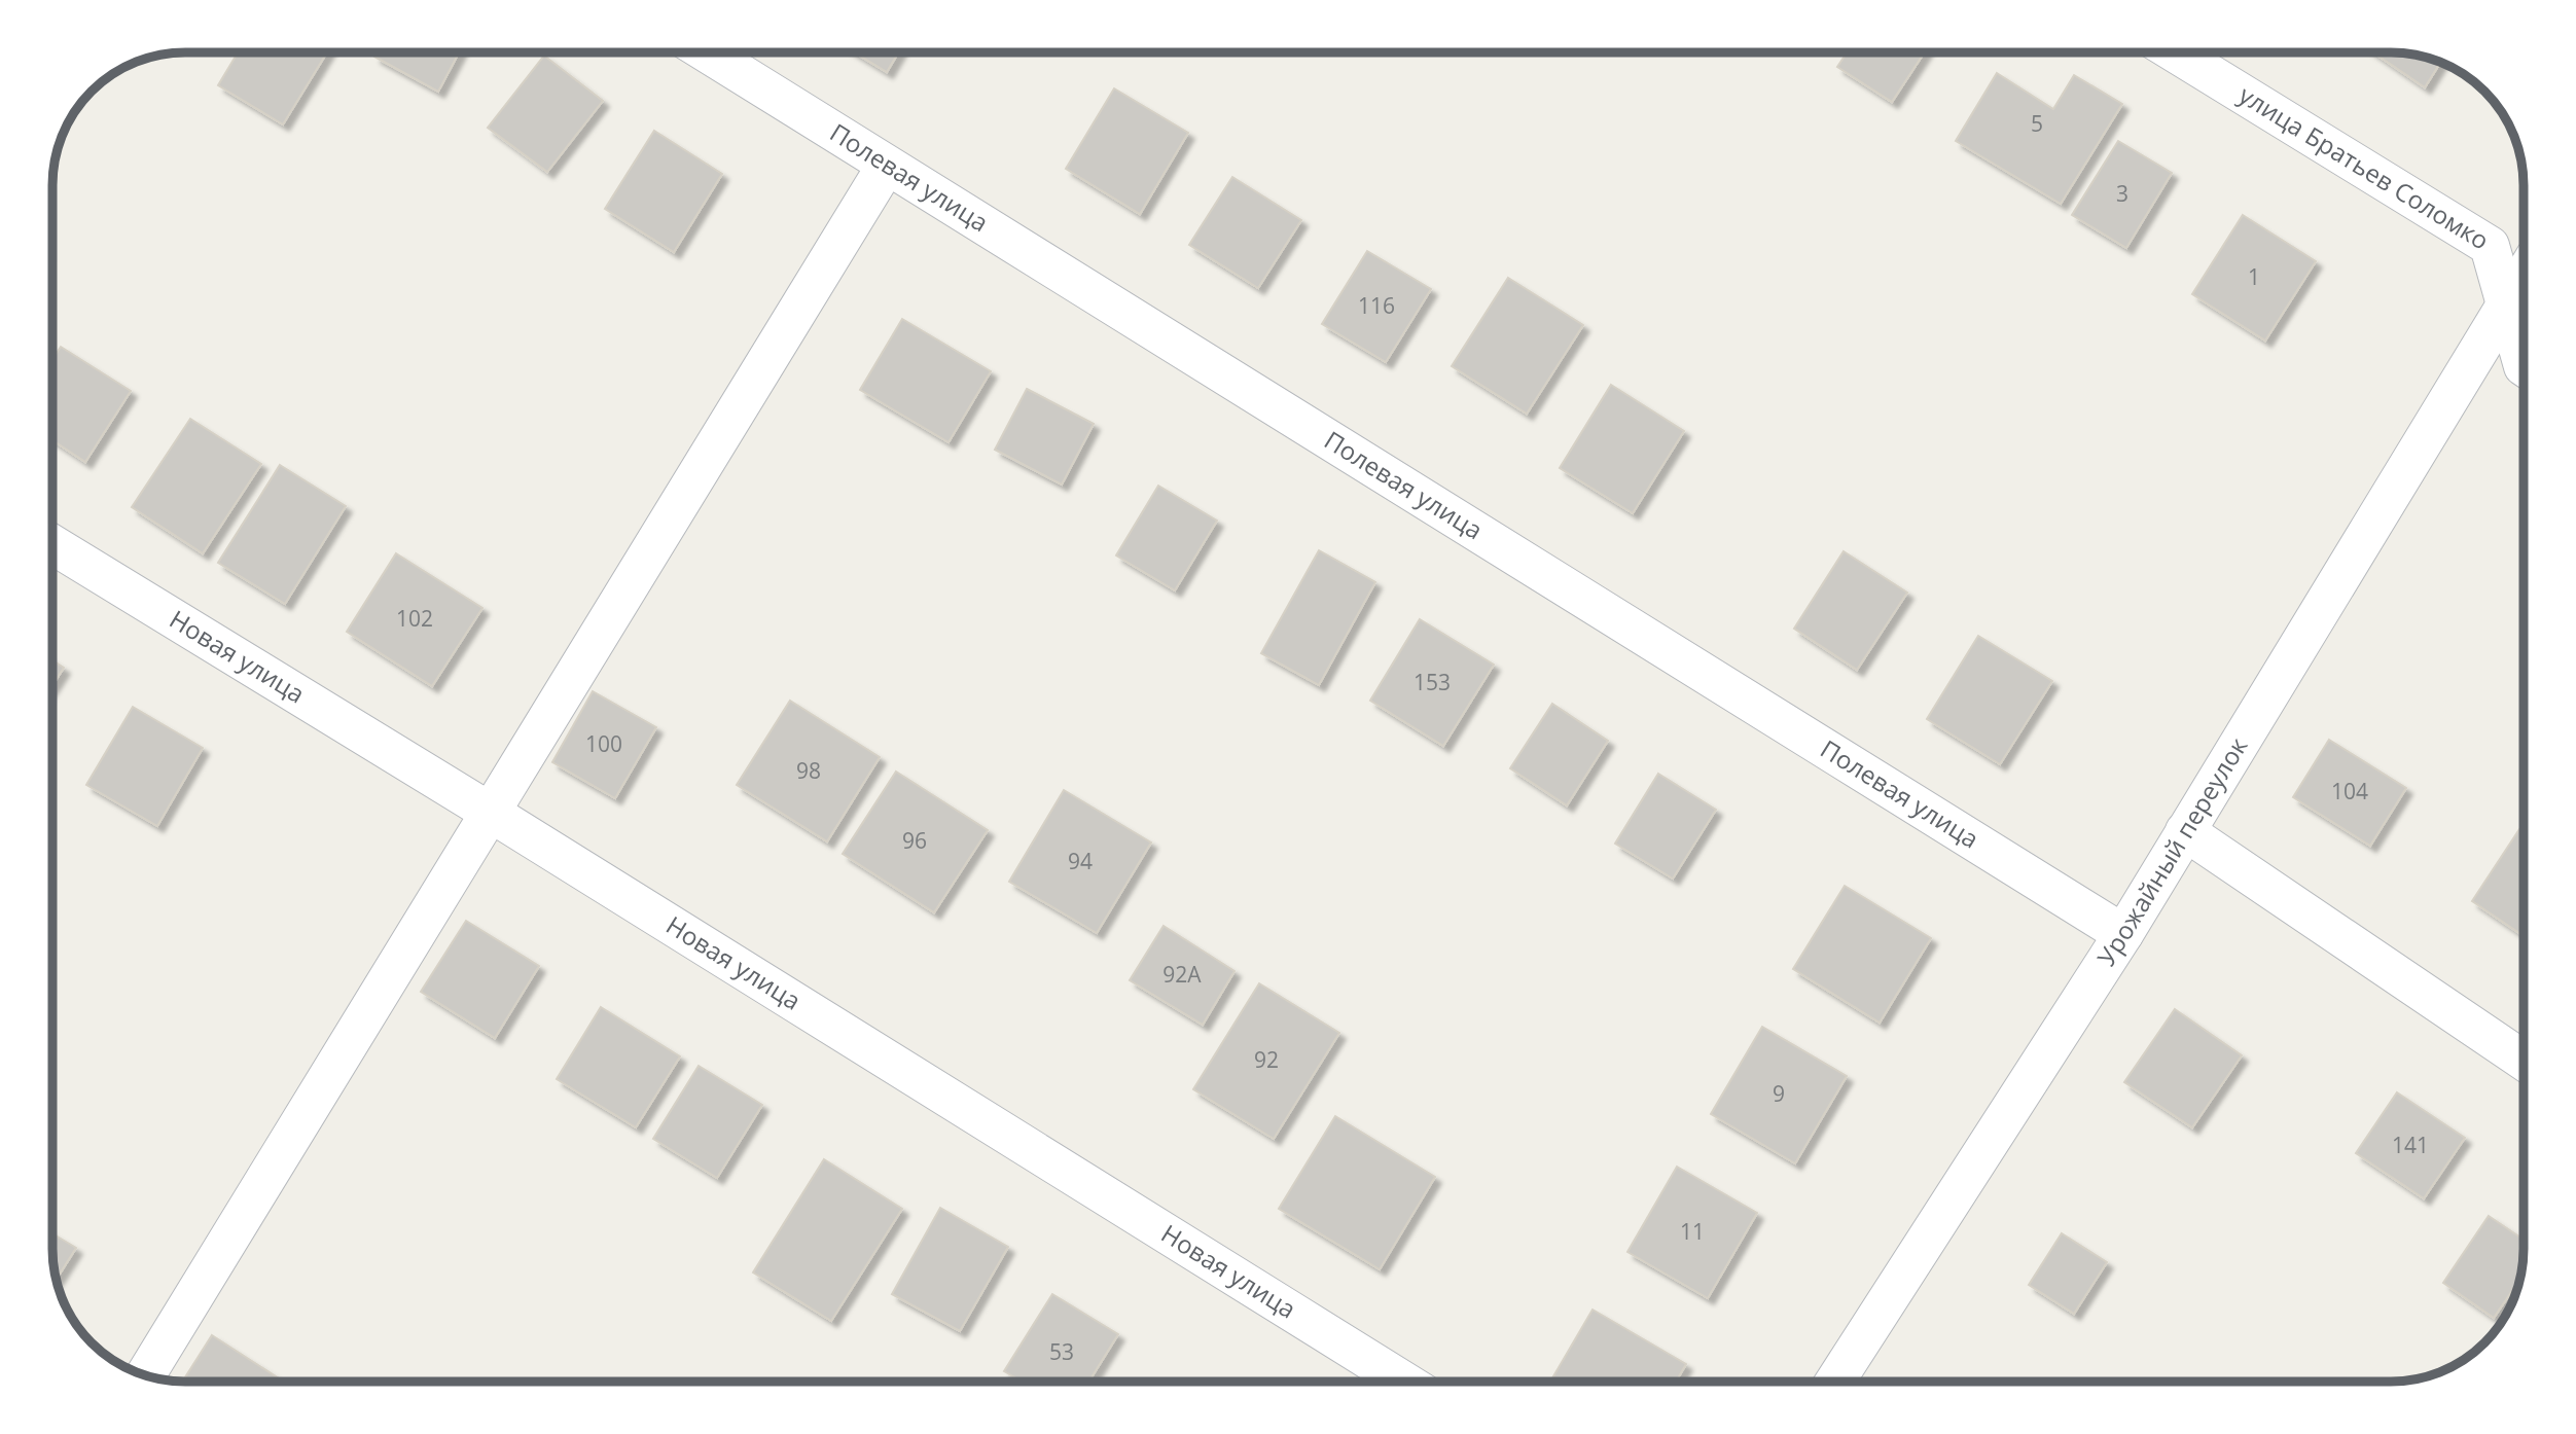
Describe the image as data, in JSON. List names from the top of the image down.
{
  "streets": {
    "street": [
      "улица Братьев Соломко",
      "Полевая улица",
      "Новая улица",
      "Урожайный переулок"
    ]
  },
  "crossings": [
    ["улица Братьев Соломко", "Урожайный переулок"],
    ["Полевая улица", "Урожайный переулок"]
  ],
  "house_numbers": [
    "5",
    "3",
    "1",
    "116",
    "102",
    "153",
    "100",
    "98",
    "104",
    "96",
    "94",
    "92А",
    "92",
    "9",
    "141",
    "11",
    "53"
  ]
}
